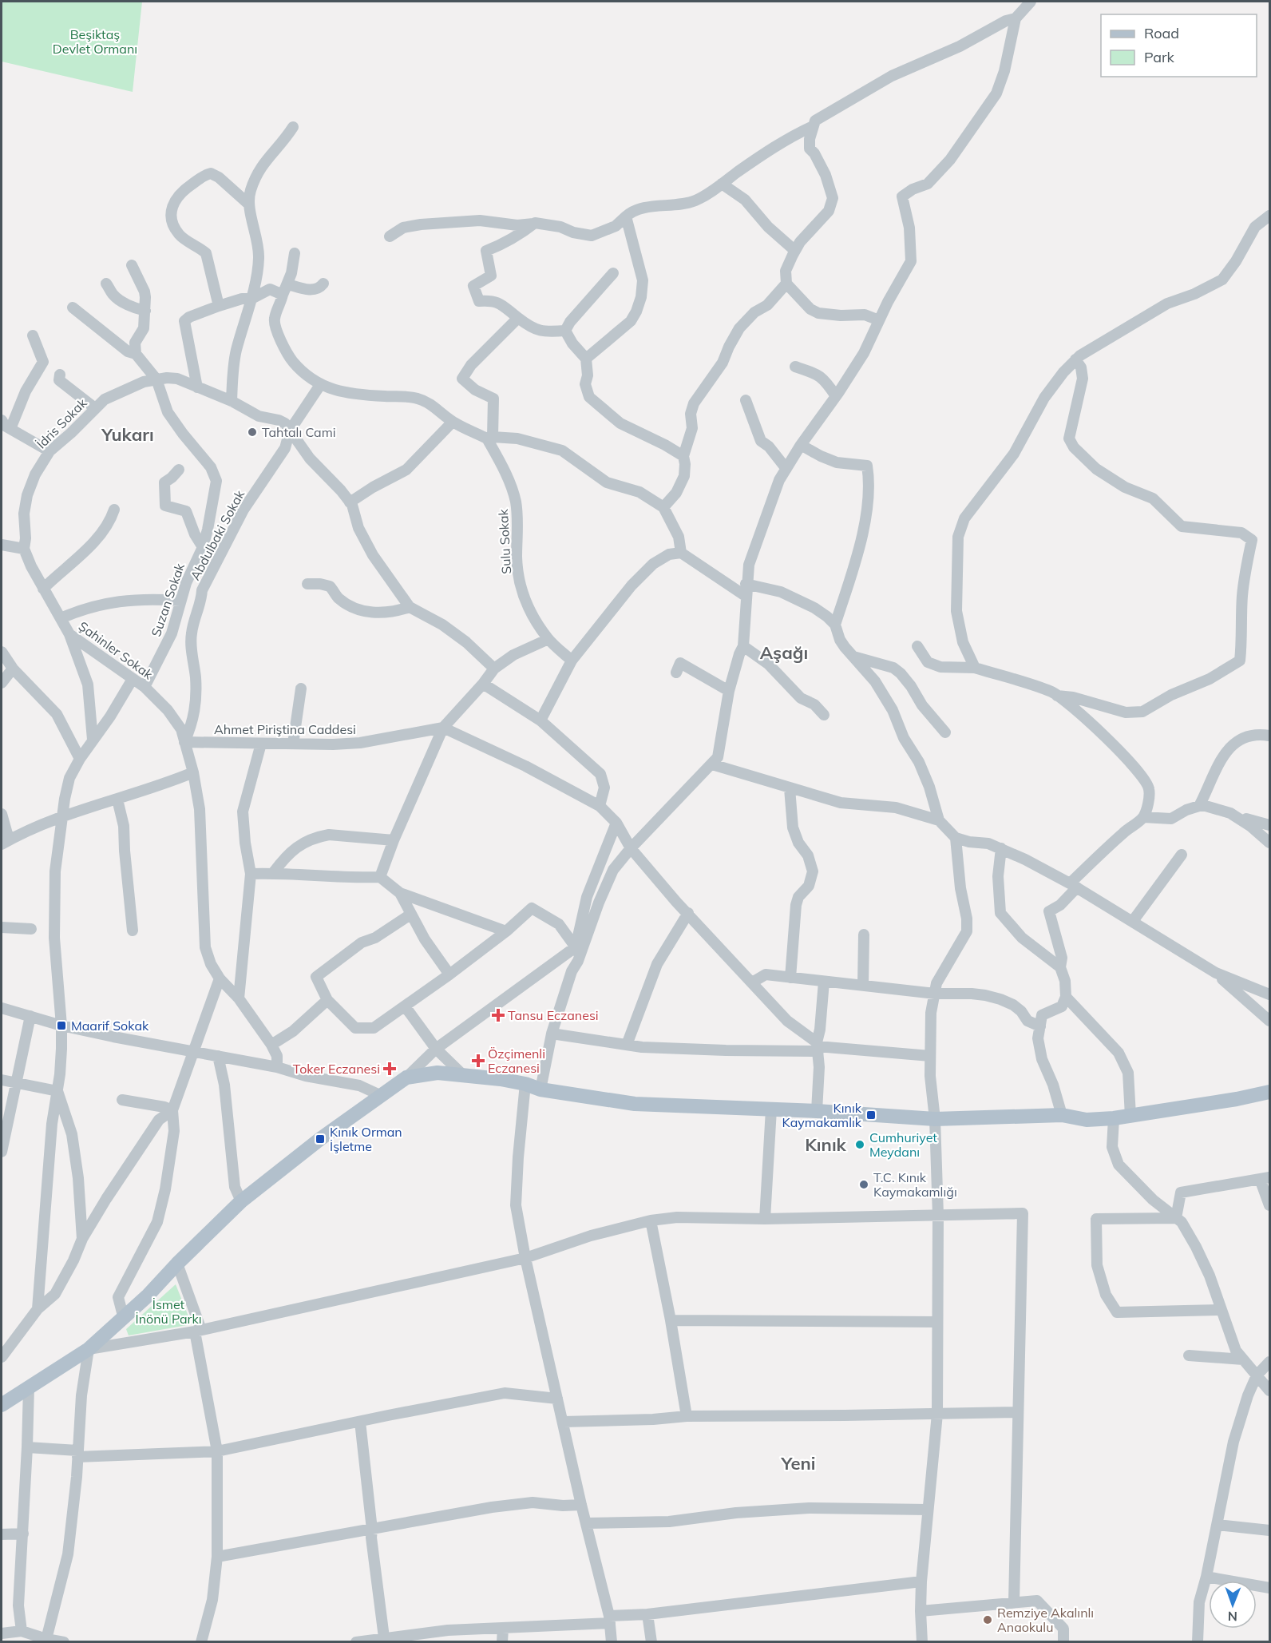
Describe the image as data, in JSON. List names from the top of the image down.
{
  "streets": {
    "street": [
      "İdris Sokak",
      "Abdulbaki Sokak",
      "Sulu Sokak",
      "Suzan Sokak",
      "Şahinler Sokak",
      "Ahmet Piriştina Caddesi"
    ]
  },
  "crossings": [
    ["İdris Sokak", "Abdulbaki Sokak"],
    ["İdris Sokak", "Suzan Sokak"],
    ["İdris Sokak", "Şahinler Sokak"],
    ["Abdulbaki Sokak", "Şahinler Sokak"],
    ["Abdulbaki Sokak", "Ahmet Piriştina Caddesi"],
    ["Suzan Sokak", "Şahinler Sokak"],
    ["Şahinler Sokak", "Ahmet Piriştina Caddesi"]
  ],
  "districts": [
    "Yukarı",
    "Aşağı",
    "Kınık",
    "Yeni"
  ],
  "parks": ["Beşiktaş Devlet Ormanı", "İsmet İnönü Parkı"],
  "places": {
    "other": [
      "Tahtalı Cami",
      "Cumhuriyet Meydanı",
      "T.C. Kınık Kaymakamlığı",
      "Remziye Akalınlı Anaokulu"
    ],
    "health": ["Tansu Eczanesi", "Özçimenli Eczanesi", "Toker Eczanesi"],
    "transit": ["Maarif Sokak", "Kınık Kaymakamlık", "Kınık Orman İşletme"]
  },
  "legend": ["Road", "Park"],
  "north": "bottom"
}
